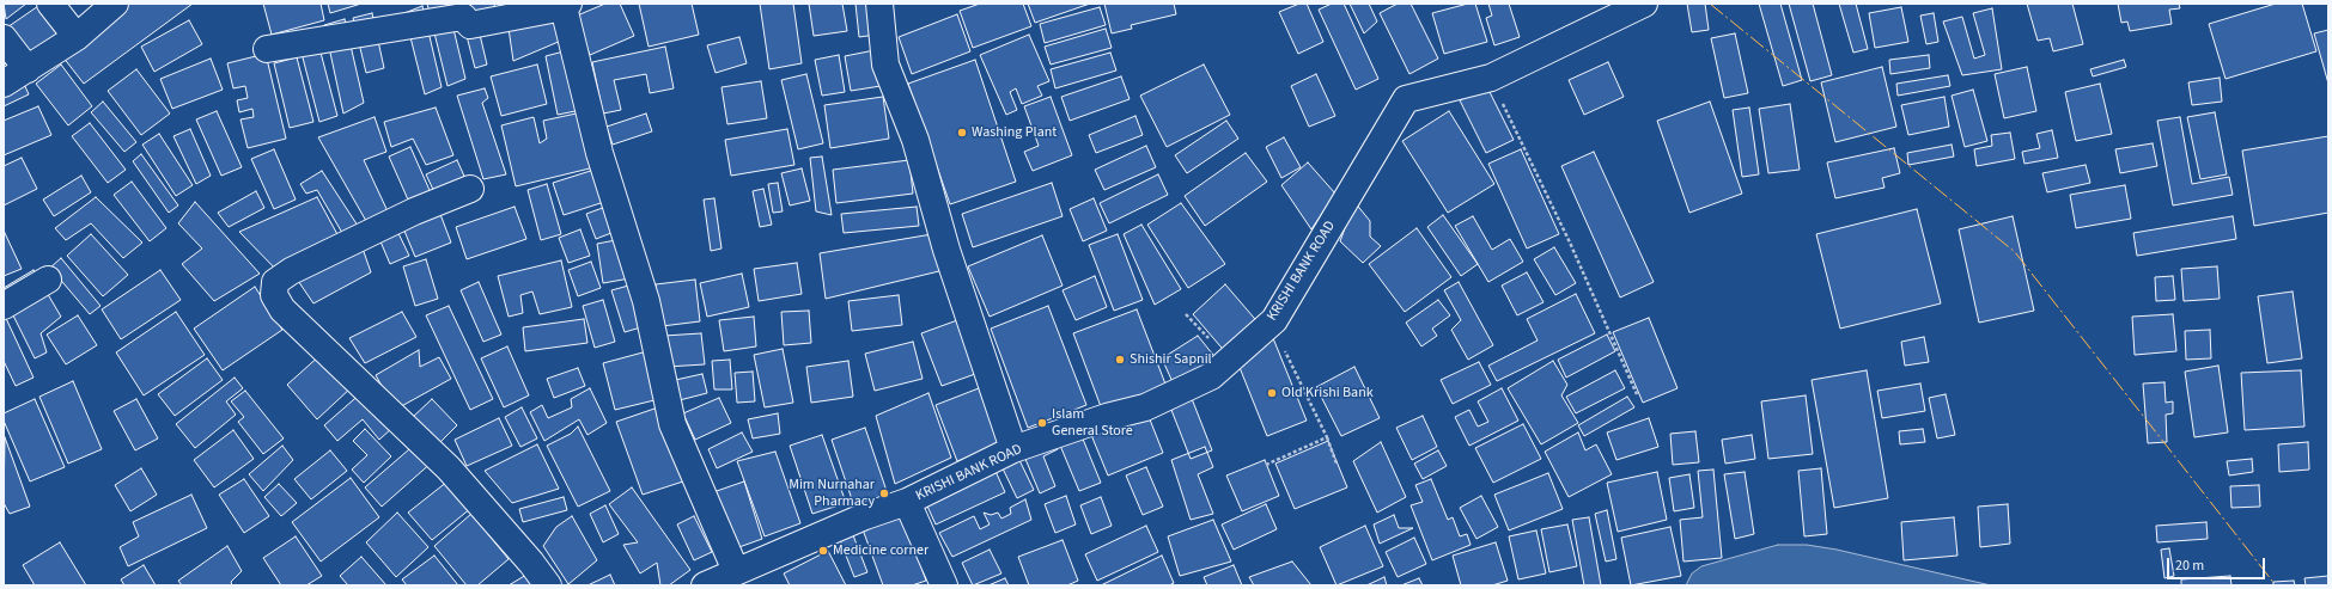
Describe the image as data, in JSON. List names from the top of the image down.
{
  "streets": {
    "street": ["KRISHI BANK ROAD"]
  },
  "places": [
    "Washing Plant",
    "Shishir Sapnil",
    "Old Krishi Bank",
    "Islam General Store",
    "Mim Nurnahar Pharmacy",
    "Medicine corner"
  ],
  "scale_bar": "20 m"
}
